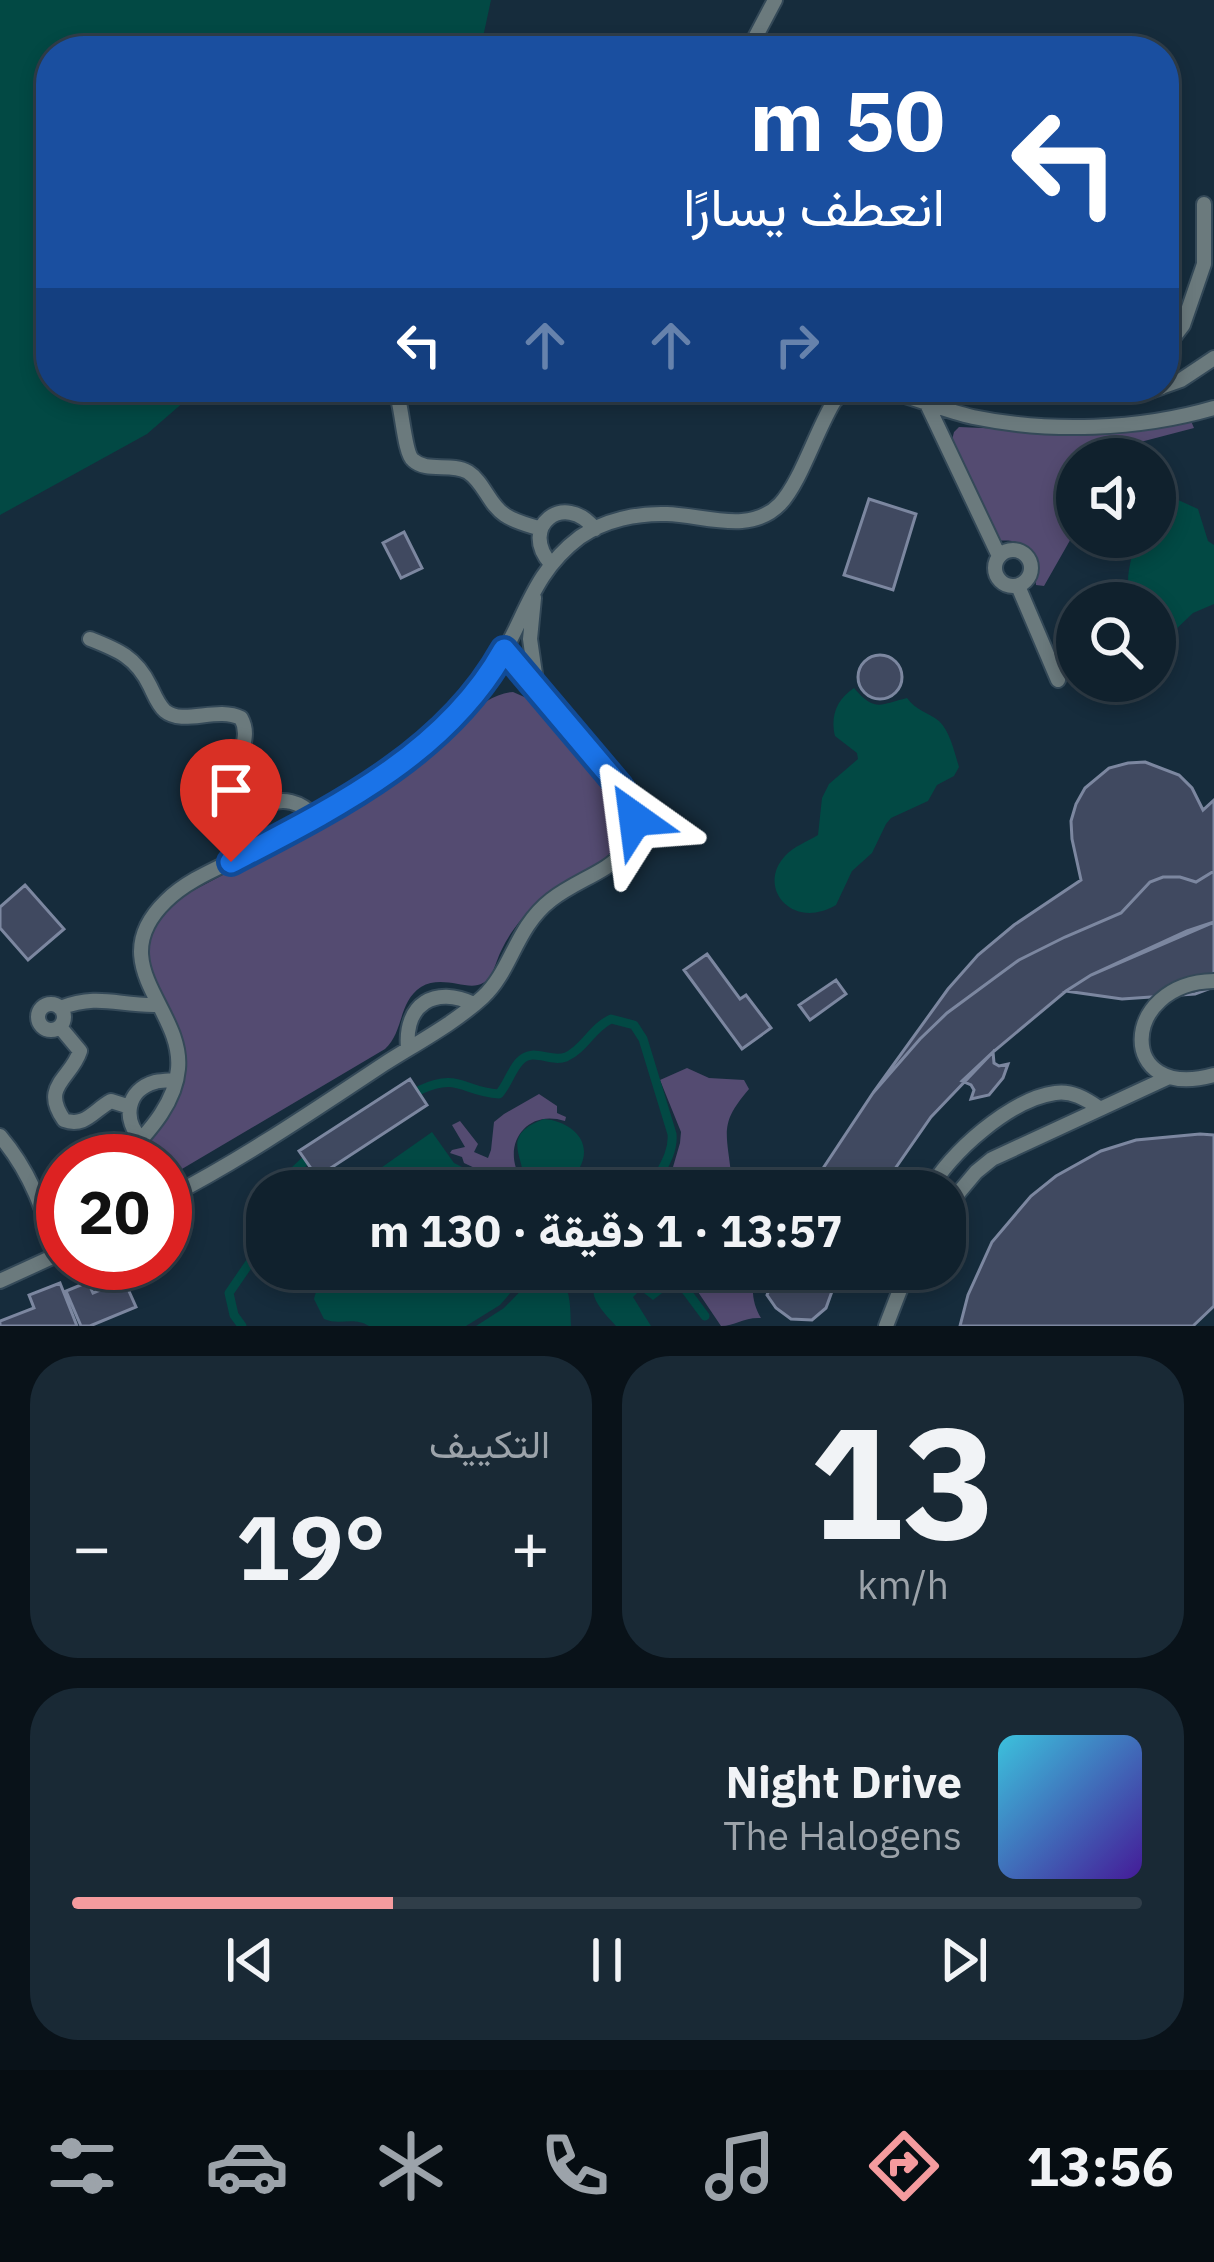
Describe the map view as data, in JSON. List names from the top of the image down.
{
  "page": {
    "turn": ["50 m", "انعطف يسارًا"],
    "limit": "20",
    "trip": "13:57 · 1 دقيقة · 130 m",
    "tile": [
      ["13", "km/h"],
      "التكييف"
    ],
    "heat": ["−", "19°", "+"],
    "song": ["Night Drive", "The Halogens"],
    "tabs": "13:56"
  }
}
